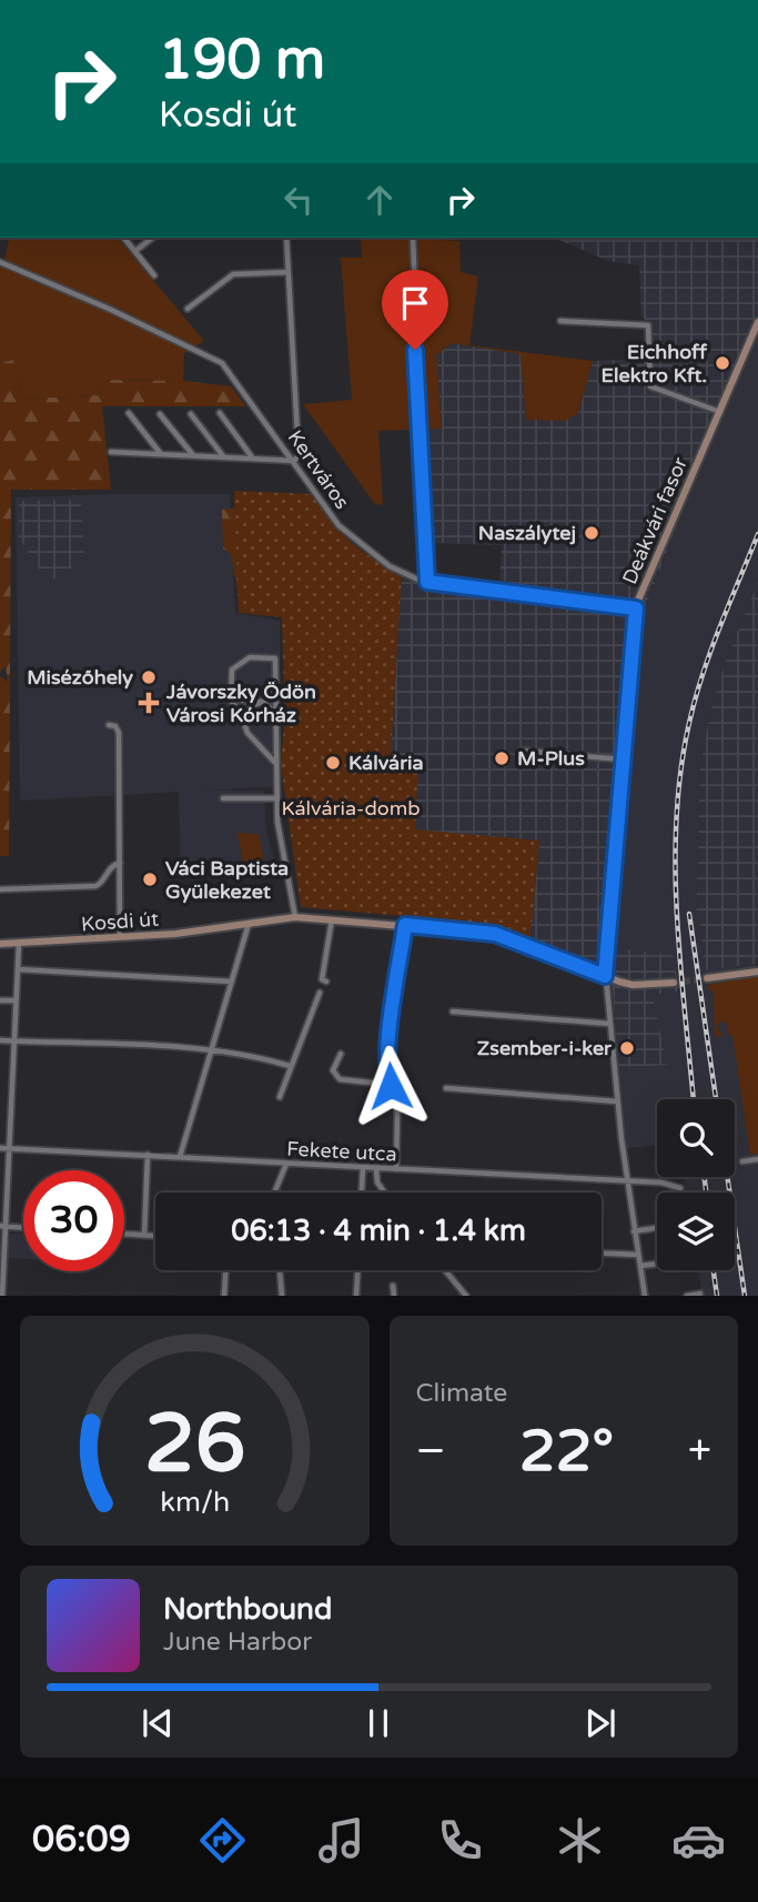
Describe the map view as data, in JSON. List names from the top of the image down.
{
  "streets": {
    "street": [
      "Kertváros",
      "Deákvári fasor",
      "Kosdi út",
      "Fekete utca"
    ]
  },
  "crossings": [
    ["Kertváros", "Deákvári fasor"],
    ["Deákvári fasor", "Kosdi út"]
  ],
  "parks": ["Kálvária-domb"],
  "places": {
    "other": [
      "Eichhoff Elektro Kft.",
      "Naszálytej",
      "Misézőhely",
      "M-Plus",
      "Kálvária",
      "Váci Baptista Gyülekezet",
      "Zsember-i-ker"
    ],
    "health": ["Jávorszky Ödön Városi Kórház"]
  },
  "page": {
    "turn": ["190 m", "Kosdi út"],
    "limit": "30",
    "trip": "06:13 · 4 min · 1.4 km",
    "tile": "Climate",
    "heat": ["−", "22°", "+"],
    "song": ["Northbound", "June Harbor"],
    "tabs": "06:09",
    "gauge": ["26", "km/h"]
  }
}
